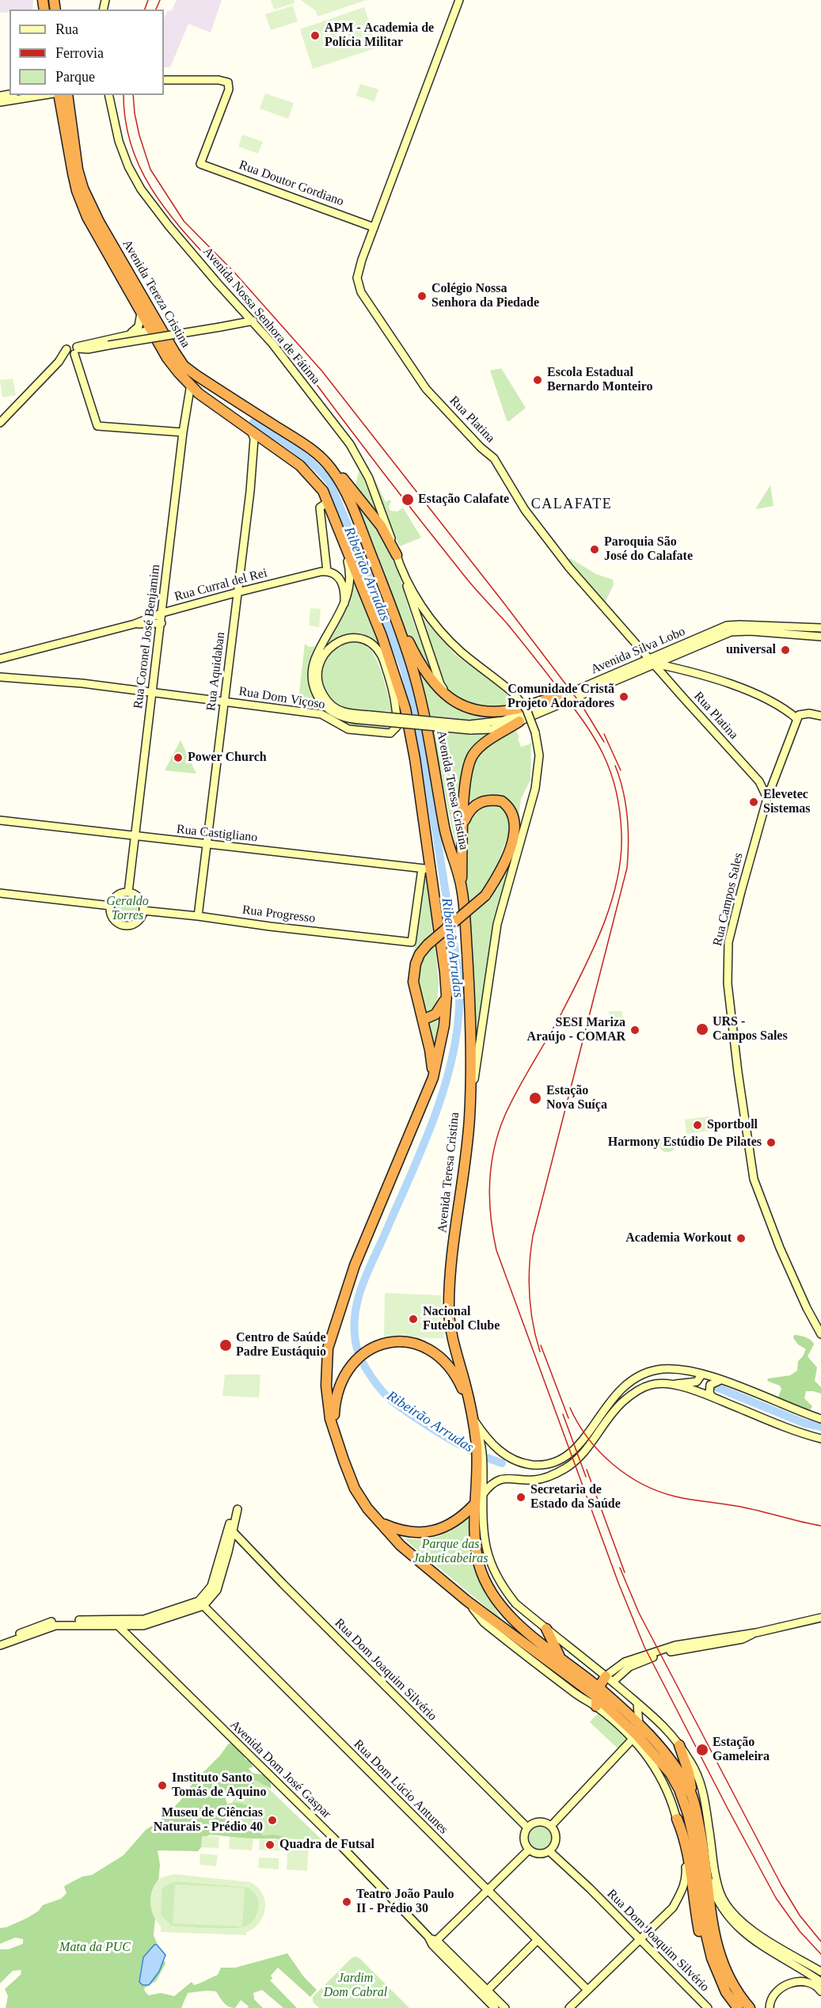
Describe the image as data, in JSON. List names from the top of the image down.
{
  "streets": {
    "highway": ["Avenida Tereza Cristina", "Avenida Teresa Cristina"],
    "street": [
      "Rua Doutor Gordiano",
      "Avenida Nossa Senhora de Fátima",
      "Rua Platina",
      "Rua Curral del Rei",
      "Rua Coronel José Benjamim",
      "Avenida Silva Lobo",
      "Rua Aquidaban",
      "Rua Dom Viçoso",
      "Rua Castigliano",
      "Rua Campos Sales",
      "Rua Progresso",
      "Rua Dom Joaquim Silvério",
      "Avenida Dom José Gaspar",
      "Rua Dom Lúcio Antunes"
    ]
  },
  "crossings": [
    ["Rua Doutor Gordiano", "Rua Platina"],
    ["Avenida Tereza Cristina", "Rua Coronel José Benjamim"],
    ["Avenida Tereza Cristina", "Rua Aquidaban"],
    ["Avenida Tereza Cristina", "Avenida Teresa Cristina"],
    ["Rua Platina", "Avenida Silva Lobo"],
    ["Rua Platina", "Rua Campos Sales"],
    ["Rua Curral del Rei", "Rua Coronel José Benjamim"],
    ["Rua Curral del Rei", "Rua Aquidaban"],
    ["Rua Coronel José Benjamim", "Rua Dom Viçoso"],
    ["Rua Coronel José Benjamim", "Rua Castigliano"],
    ["Rua Coronel José Benjamim", "Rua Progresso"],
    ["Rua Aquidaban", "Rua Dom Viçoso"],
    ["Rua Aquidaban", "Rua Castigliano"],
    ["Rua Aquidaban", "Rua Progresso"],
    ["Rua Castigliano", "Rua Progresso"]
  ],
  "districts": ["CALAFATE"],
  "water": ["Ribeirão Arrudas"],
  "parks": [
    "Geraldo Torres",
    "Parque das Jabuticabeiras",
    "Mata da PUC",
    "Jardim Dom Cabral"
  ],
  "places": [
    "APM - Academia de Polícia Militar",
    "Colégio Nossa Senhora da Piedade",
    "Escola Estadual Bernardo Monteiro",
    "Estação Calafate",
    "Paroquia São José do Calafate",
    "universal",
    "Comunidade Cristã Projeto Adoradores",
    "Power Church",
    "Elevetec Sistemas",
    "URS - Campos Sales",
    "SESI Mariza Araújo - COMAR",
    "Estação Nova Suíça",
    "Sportboll",
    "Harmony Estúdio De Pilates",
    "Academia Workout",
    "Nacional Futebol Clube",
    "Centro de Saúde Padre Eustáquio",
    "Secretaria de Estado da Saúde",
    "Estação Gameleira",
    "Instituto Santo Tomás de Aquino",
    "Museu de Ciências Naturais - Prédio 40",
    "Quadra de Futsal",
    "Teatro João Paulo II - Prédio 30"
  ],
  "legend": ["Rua", "Ferrovia", "Parque"]
}
